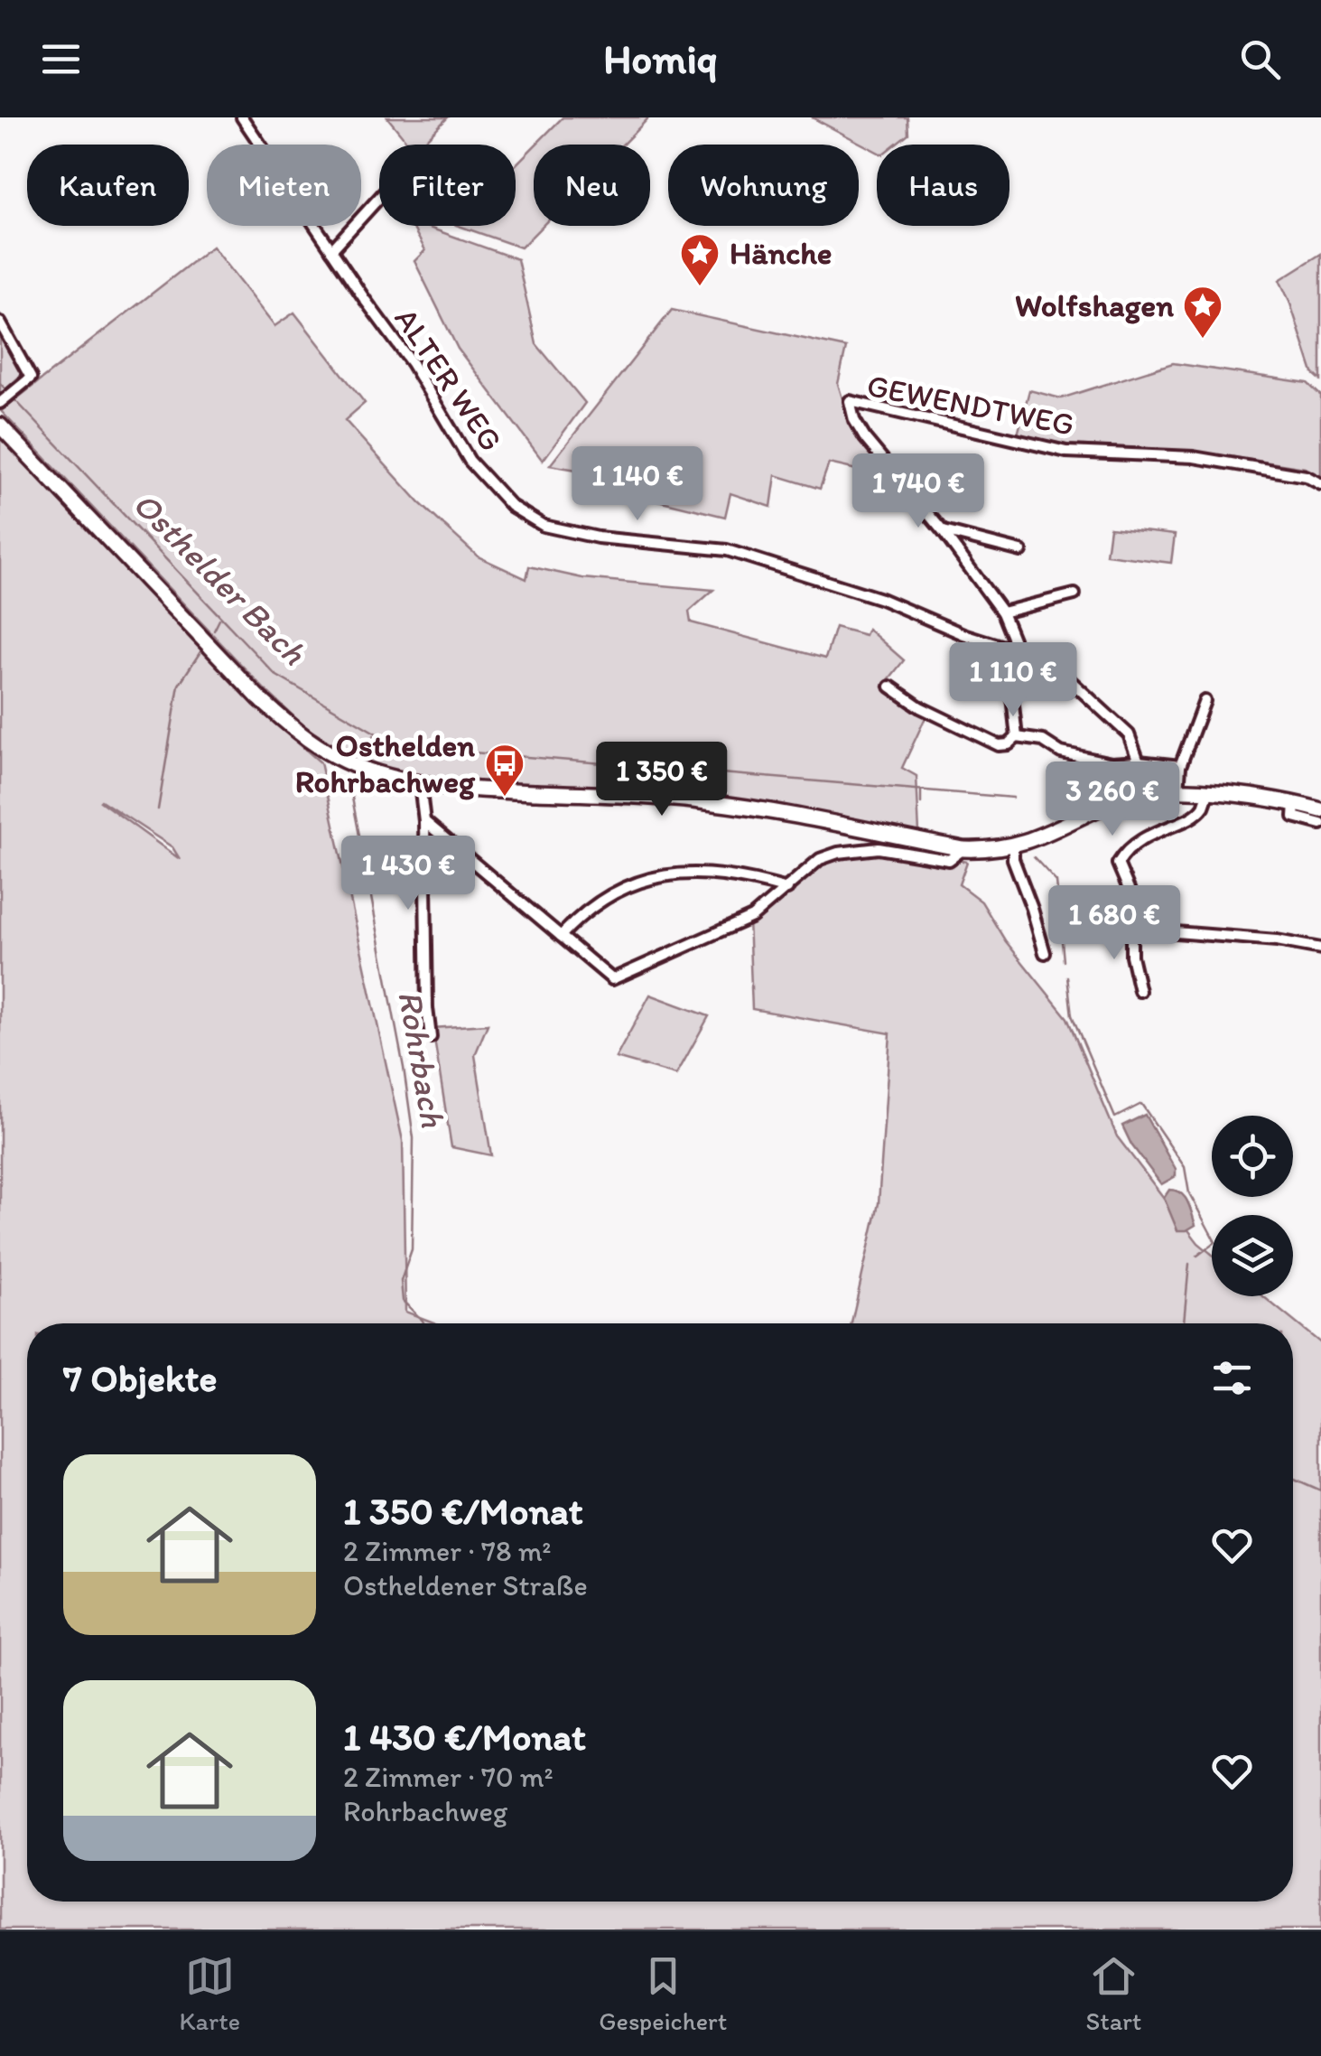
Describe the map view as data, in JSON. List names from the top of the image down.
{
  "streets": {
    "street": ["ALTER WEG", "GEWENDTWEG"]
  },
  "crossings": [
    ["ALTER WEG", "GEWENDTWEG"]
  ],
  "water": ["Osthelder Bach", "Rohrbach"],
  "places": {
    "place": ["Hänche", "Wolfshagen"],
    "bus stop": ["Osthelden Rohrbachweg"]
  },
  "page": {
    "header": "Homiq",
    "chip": [
      "Kaufen",
      "Mieten",
      "Filter",
      "Neu",
      "Wohnung",
      "Haus"
    ],
    "price": [
      "1 140 €",
      "1 740 €",
      "1 110 €",
      "1 350 €",
      "3 260 €",
      "1 430 €",
      "1 680 €"
    ],
    "heading": "7 Objekte",
    "list": [
      {
        "name": "1 350 €/Monat",
        "note": "2 Zimmer · 78 m² · Ostheldener Straße"
      },
      {
        "name": "1 430 €/Monat",
        "note": "2 Zimmer · 70 m² · Rohrbachweg"
      }
    ],
    "tabs": ["Karte", "Gespeichert", "Start"]
  }
}
